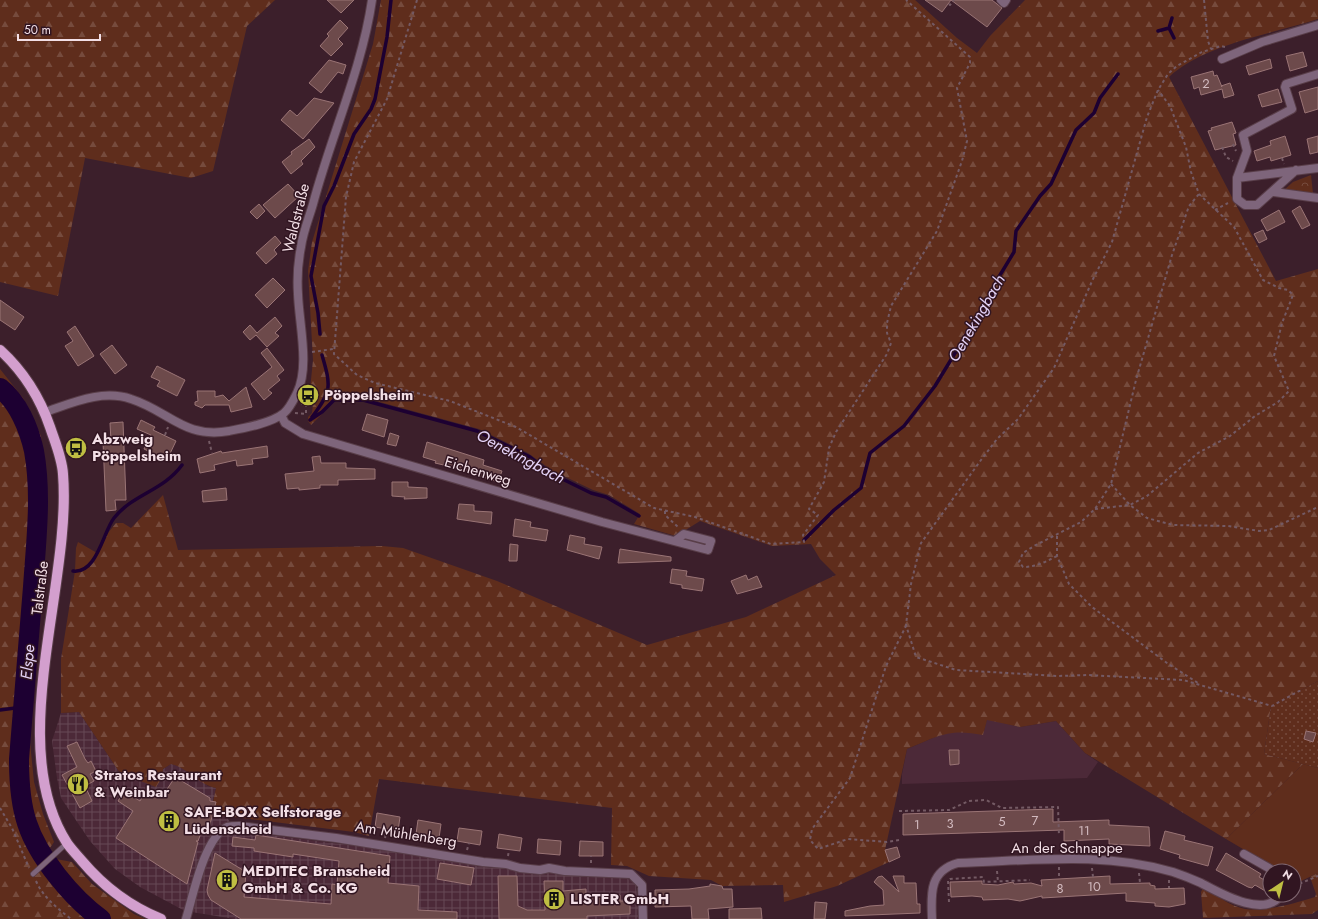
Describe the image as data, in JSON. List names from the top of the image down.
{
  "streets": {
    "main road": ["Talstraße"],
    "street": [
      "Waldstraße",
      "Eichenweg",
      "Am Mühlenberg",
      "An der Schnappe"
    ]
  },
  "crossings": [
    ["Waldstraße", "Eichenweg"],
    ["Waldstraße", "Talstraße"]
  ],
  "water": ["Oenekingbach", "Elspe"],
  "places": {
    "bus stop": ["Pöppelsheim", "Abzweig Pöppelsheim"],
    "restaurant": ["Stratos Restaurant & Weinbar"],
    "building": ["SAFE-BOX Selfstorage Lüdenscheid", "MEDITEC Branscheid GmbH & Co. KG", "LISTER GmbH"]
  },
  "house_numbers": [
    "2",
    "7",
    "5",
    "3",
    "1",
    "11",
    "10",
    "8"
  ],
  "scale_bar": "50 m",
  "north": "top right"
}
